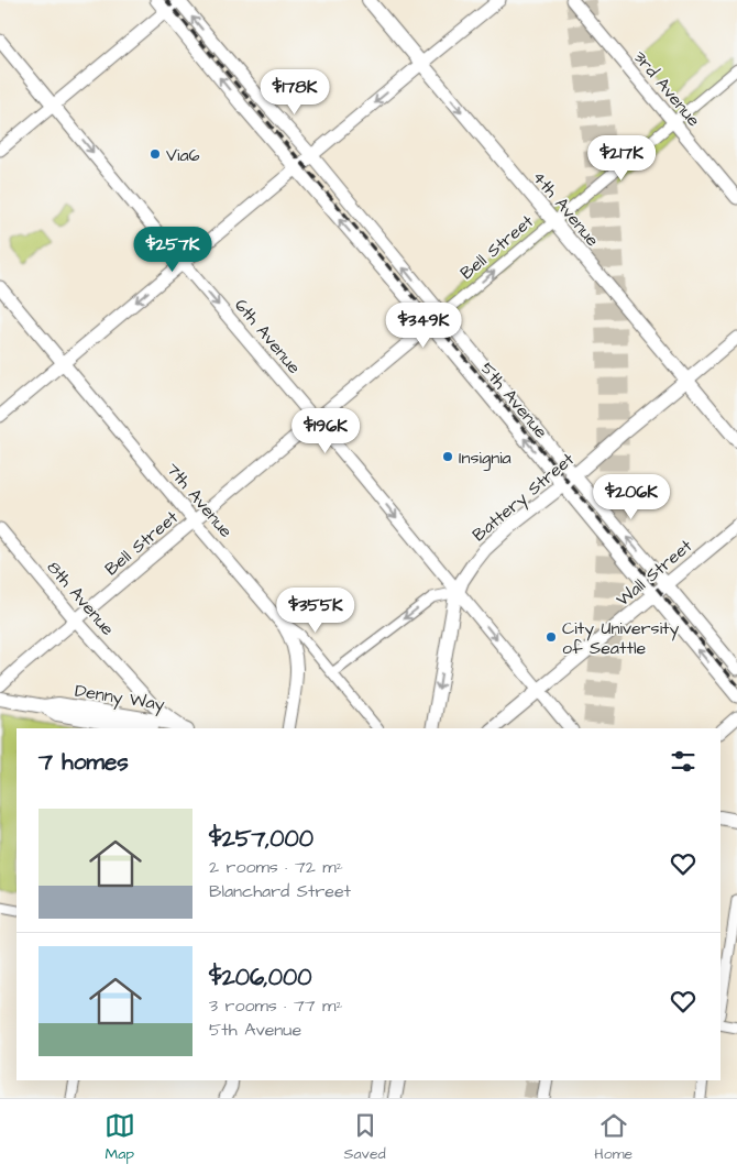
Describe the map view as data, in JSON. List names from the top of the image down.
{
  "streets": {
    "main road": [
      "3rd Avenue",
      "4th Avenue",
      "Bell Street",
      "6th Avenue",
      "5th Avenue",
      "Battery Street",
      "7th Avenue",
      "Wall Street",
      "8th Avenue",
      "Denny Way"
    ]
  },
  "crossings": [
    ["3rd Avenue", "Bell Street"],
    ["4th Avenue", "Bell Street"],
    ["4th Avenue", "Battery Street"],
    ["Bell Street", "6th Avenue"],
    ["Bell Street", "5th Avenue"],
    ["Bell Street", "7th Avenue"],
    ["Bell Street", "8th Avenue"],
    ["6th Avenue", "Battery Street"],
    ["6th Avenue", "Wall Street"],
    ["5th Avenue", "Battery Street"],
    ["5th Avenue", "Wall Street"]
  ],
  "one_way": ["4th Avenue", "6th Avenue"],
  "places": ["Via6", "Insignia", "City University of Seattle"],
  "page": {
    "price": [
      "$178K",
      "$217K",
      "$257K",
      "$349K",
      "$196K",
      "$206K",
      "$355K"
    ],
    "heading": "7 homes",
    "list": [
      {
        "name": "$257,000",
        "note": "2 rooms · 72 m² · Blanchard Street"
      },
      {
        "name": "$206,000",
        "note": "3 rooms · 77 m² · 5th Avenue"
      }
    ],
    "tabs": ["Map", "Saved", "Home"]
  }
}
